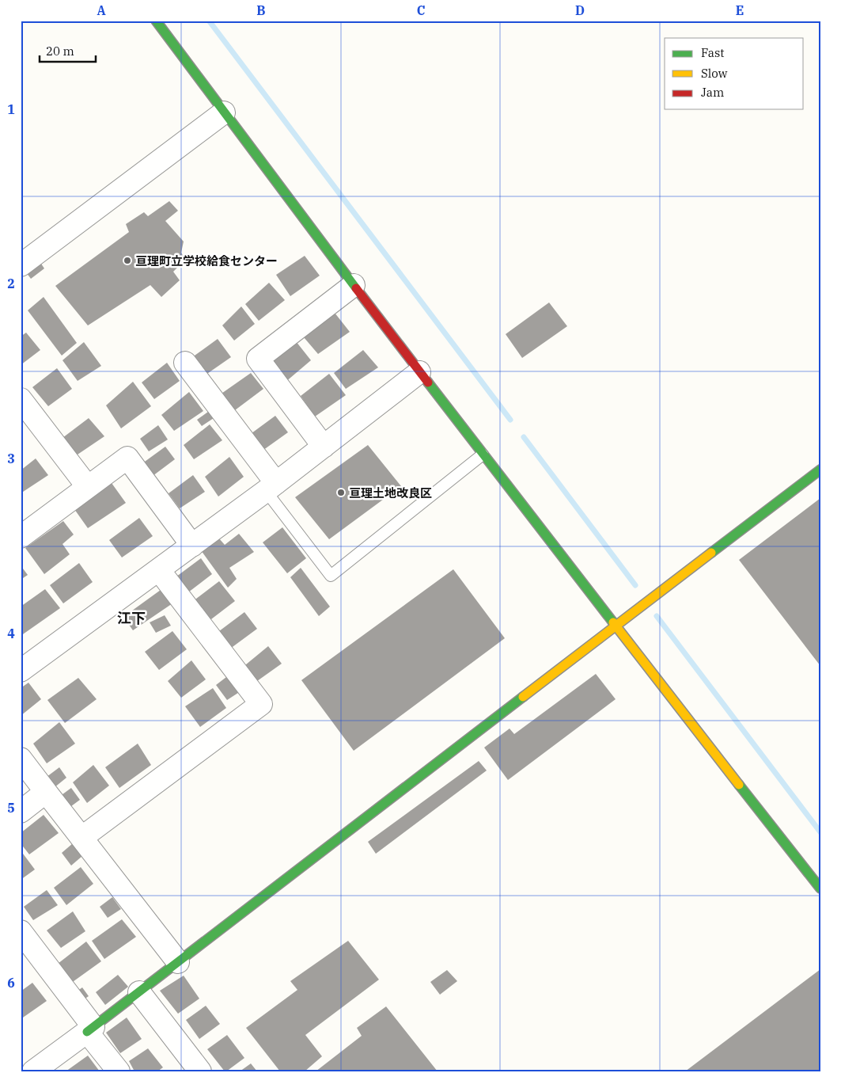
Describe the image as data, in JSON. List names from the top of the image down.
{
  "districts": ["江下"],
  "places": ["亘理町立学校給食センター", "亘理土地改良区"],
  "legend": ["Fast", "Slow", "Jam"],
  "scale_bar": "20 m",
  "grid": {
    "columns": [
      "A",
      "B",
      "C",
      "D",
      "E"
    ],
    "rows": [
      "1",
      "2",
      "3",
      "4",
      "5",
      "6"
    ]
  }
}
